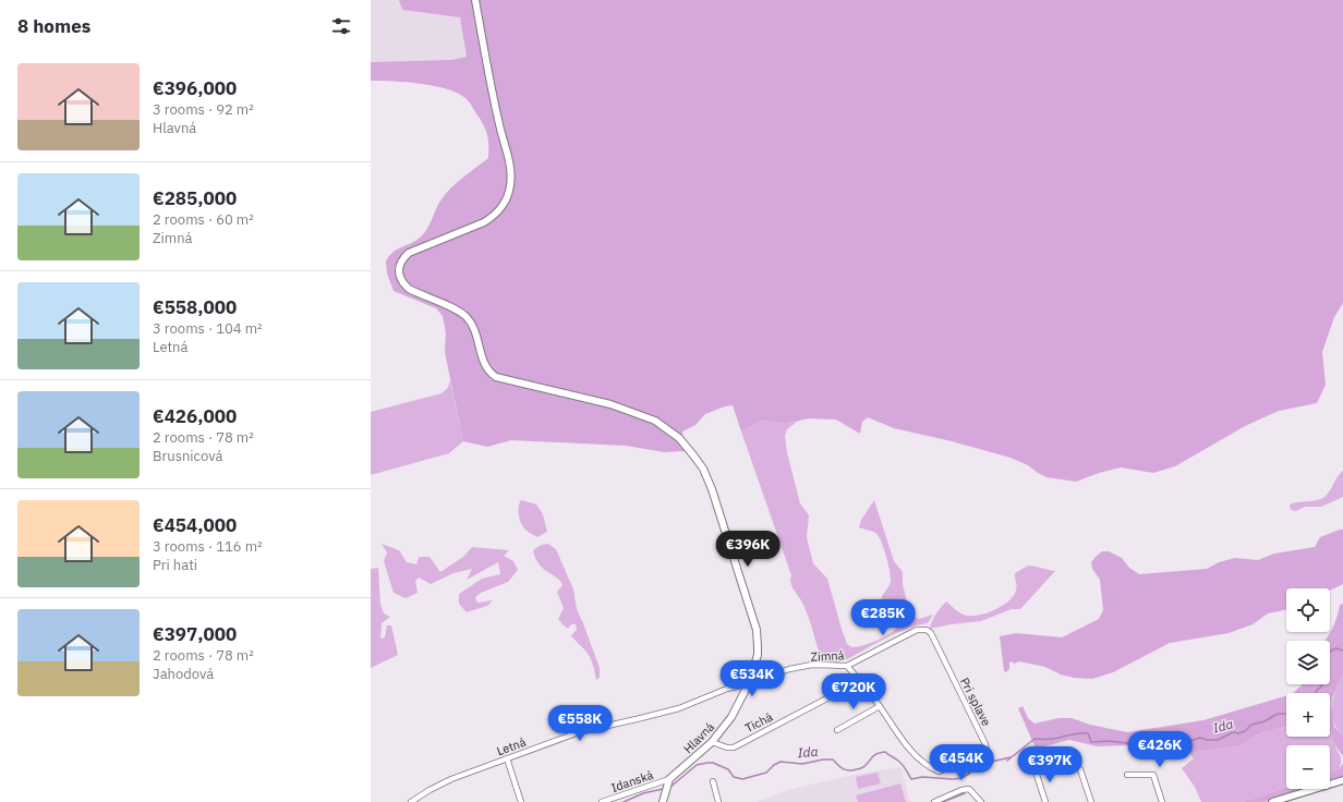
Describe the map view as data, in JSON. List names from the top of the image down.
{
  "streets": {
    "main road": ["Hlavná"],
    "street": [
      "Zimná",
      "Pri splave",
      "Tichá",
      "Letná",
      "Idanská"
    ]
  },
  "crossings": [
    ["Zimná", "Pri splave"],
    ["Zimná", "Hlavná"],
    ["Zimná", "Letná"],
    ["Pri splave", "Tichá"],
    ["Tichá", "Hlavná"],
    ["Hlavná", "Letná"],
    ["Hlavná", "Idanská"]
  ],
  "water": ["Ida"],
  "page": {
    "heading": "8 homes",
    "list": [
      {
        "name": "€396,000",
        "note": "3 rooms · 92 m² · Hlavná"
      },
      {
        "name": "€285,000",
        "note": "2 rooms · 60 m² · Zimná"
      },
      {
        "name": "€558,000",
        "note": "3 rooms · 104 m² · Letná"
      },
      {
        "name": "€426,000",
        "note": "2 rooms · 78 m² · Brusnicová"
      },
      {
        "name": "€454,000",
        "note": "3 rooms · 116 m² · Pri hati"
      },
      {
        "name": "€397,000",
        "note": "2 rooms · 78 m² · Jahodová"
      }
    ],
    "price": [
      "€396K",
      "€285K",
      "€534K",
      "€720K",
      "€558K",
      "€426K",
      "€454K",
      "€397K"
    ],
    "map_buttons": ["+", "−"]
  }
}
